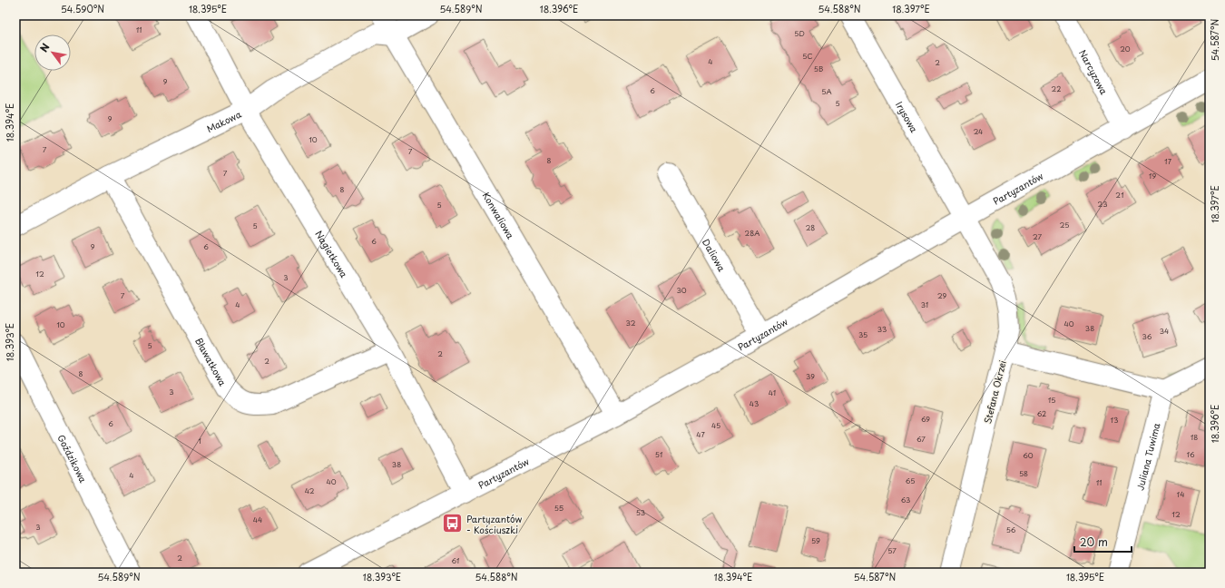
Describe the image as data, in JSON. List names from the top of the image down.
{
  "streets": {
    "street": [
      "Narcyzowa",
      "Irysowa",
      "Makowa",
      "Partyzantów",
      "Konwaliowa",
      "Nagietkowa",
      "Daliowa",
      "Bławatkowa",
      "Stefana Okrzei",
      "Juliana Tuwima",
      "Goździkowa"
    ]
  },
  "crossings": [
    ["Narcyzowa", "Partyzantów"],
    ["Irysowa", "Partyzantów"],
    ["Irysowa", "Stefana Okrzei"],
    ["Makowa", "Konwaliowa"],
    ["Makowa", "Nagietkowa"],
    ["Makowa", "Bławatkowa"],
    ["Partyzantów", "Konwaliowa"],
    ["Partyzantów", "Nagietkowa"],
    ["Partyzantów", "Daliowa"],
    ["Partyzantów", "Stefana Okrzei"],
    ["Nagietkowa", "Bławatkowa"]
  ],
  "places": {
    "bus stop": ["Partyzantów - Kościuszki"]
  },
  "house_numbers": [
    "11",
    "5D",
    "20",
    "5C",
    "4",
    "2",
    "5B",
    "9",
    "22",
    "6",
    "5A",
    "5",
    "9",
    "24",
    "10",
    "7",
    "7",
    "8",
    "17",
    "7",
    "19",
    "8",
    "21",
    "23",
    "5",
    "25",
    "5",
    "28",
    "28A",
    "27",
    "6",
    "9",
    "6",
    "12",
    "3",
    "30",
    "7",
    "29",
    "4",
    "31",
    "32",
    "40",
    "10",
    "38",
    "33",
    "34",
    "35",
    "36",
    "5",
    "2",
    "2",
    "8",
    "39",
    "3",
    "41",
    "15",
    "43",
    "62",
    "69",
    "13",
    "6",
    "45",
    "47",
    "18",
    "67",
    "1",
    "51",
    "16",
    "60",
    "38",
    "58",
    "4",
    "65",
    "40",
    "11",
    "42",
    "14",
    "63",
    "55",
    "53",
    "12",
    "44",
    "3",
    "56",
    "59",
    "57",
    "2",
    "61"
  ],
  "scale_bar": "20 m",
  "north": "top left",
  "coordinates": [
    "54.590°N",
    "18.395°E",
    "54.589°N",
    "18.396°E",
    "54.588°N",
    "18.397°E",
    "54.587°N",
    "18.394°E",
    "18.393°E"
  ]
}
